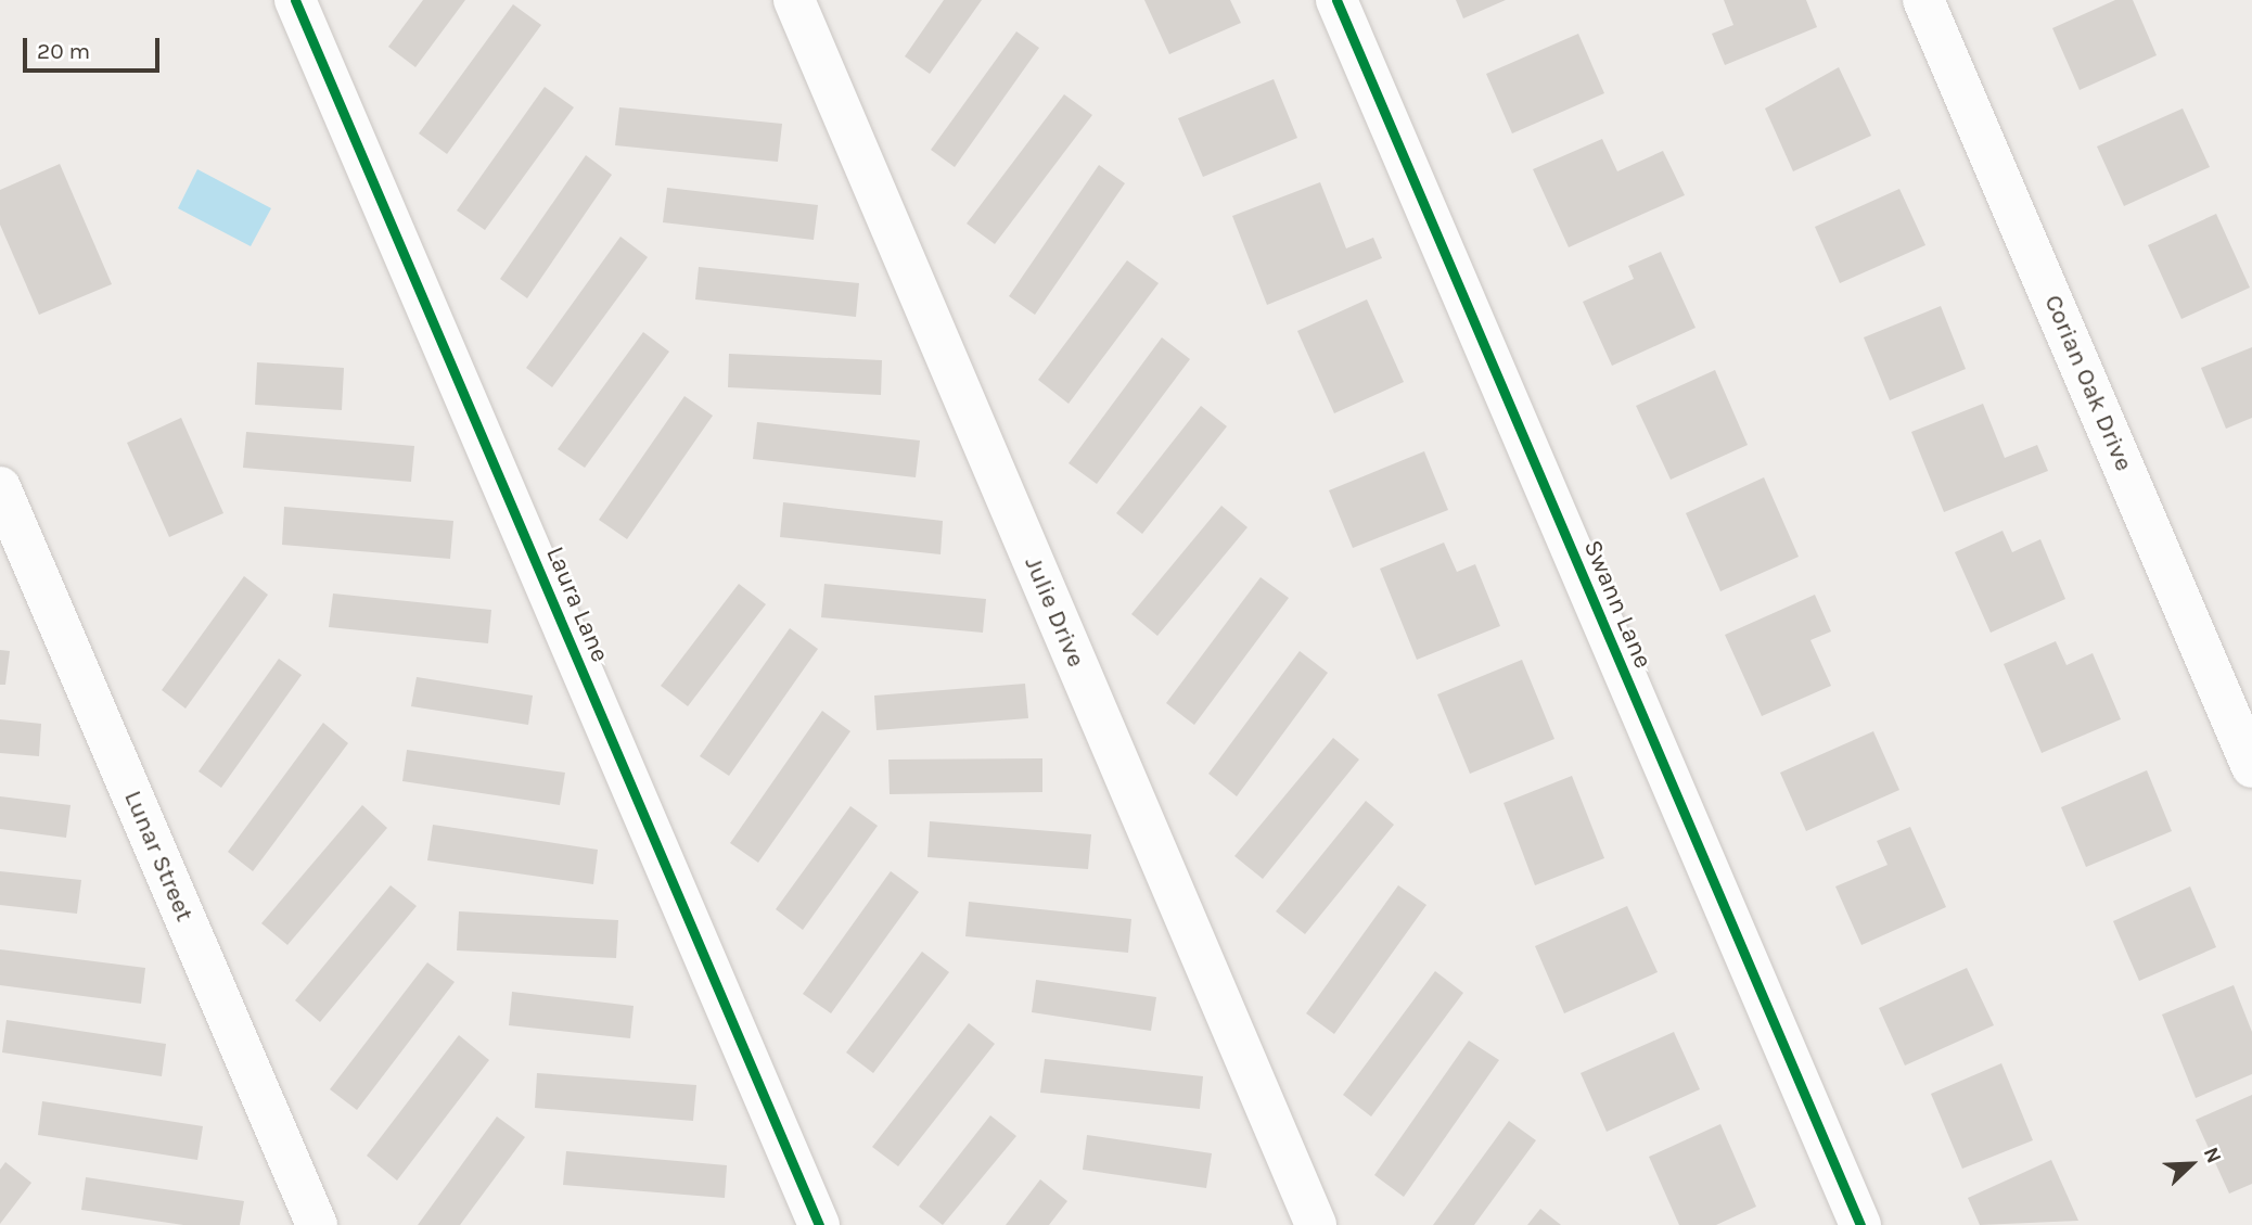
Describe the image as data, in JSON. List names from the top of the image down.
{
  "streets": {
    "street": [
      "Corian Oak Drive",
      "Laura Lane",
      "Swann Lane",
      "Julie Drive",
      "Lunar Street"
    ]
  },
  "scale_bar": "20 m",
  "north": "top right"
}
